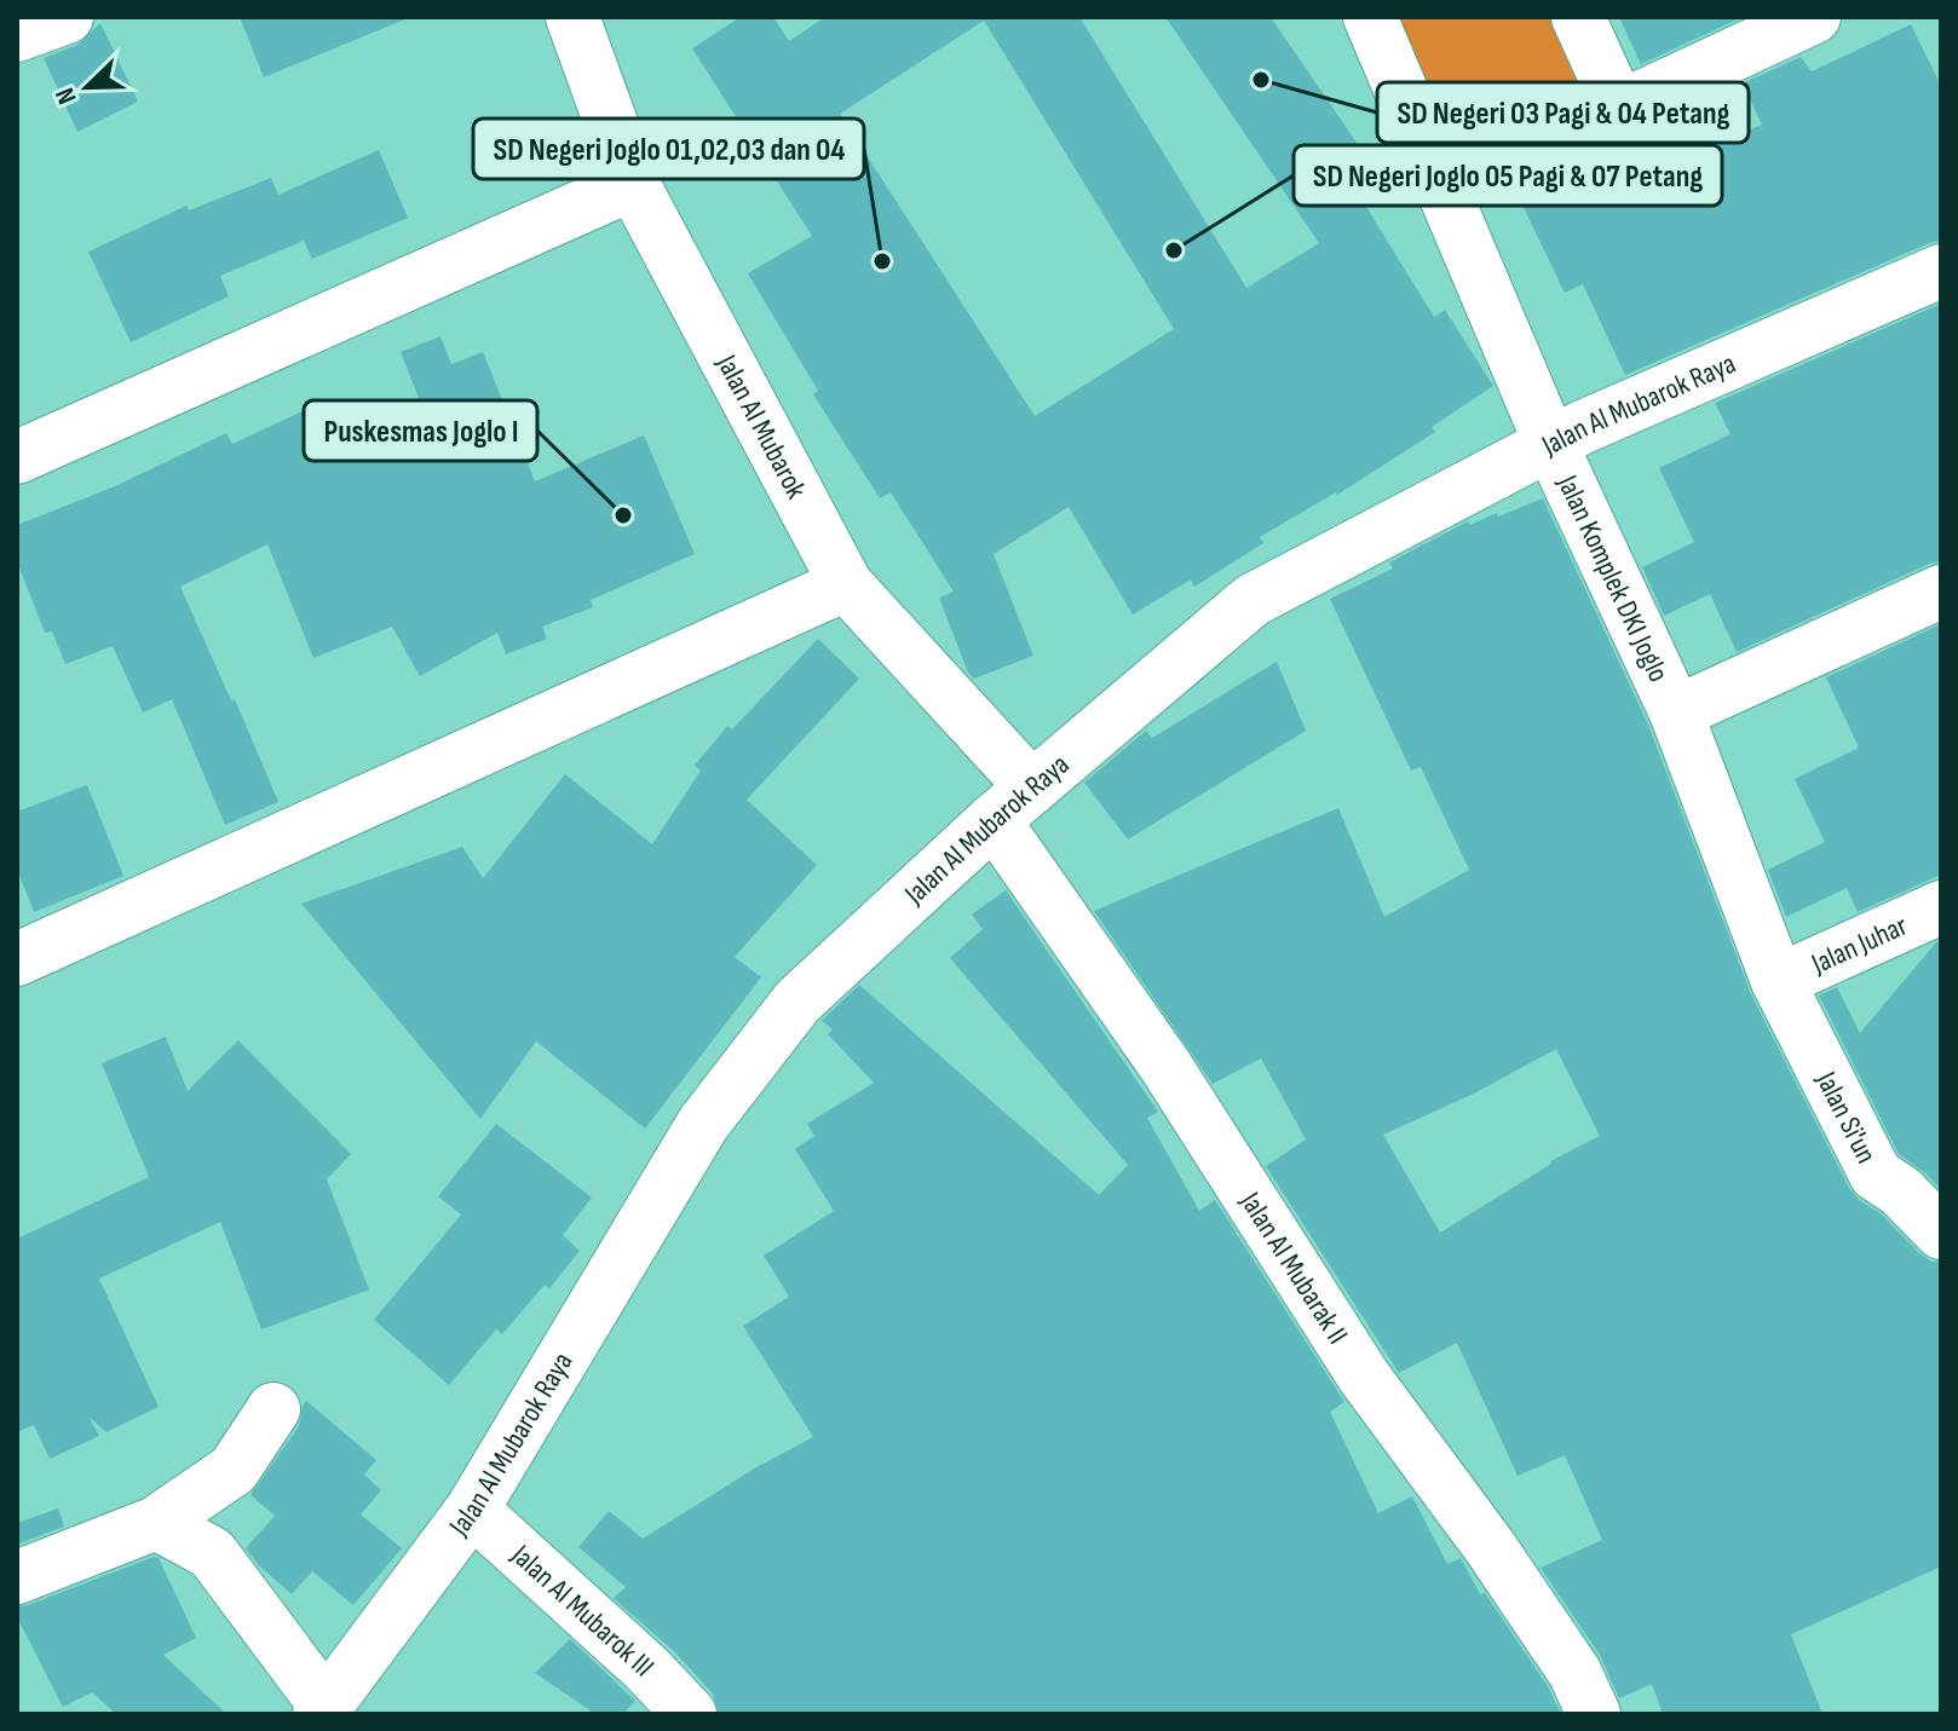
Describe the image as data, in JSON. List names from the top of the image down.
{
  "streets": {
    "street": [
      "Jalan Al Mubarok Raya",
      "Jalan Al Mubarok",
      "Jalan Komplek DKI Joglo",
      "Jalan Juhar",
      "Jalan Si'un",
      "Jalan Al Mubarak II",
      "Jalan Al Mubarok III"
    ]
  },
  "crossings": [
    ["Jalan Al Mubarok Raya", "Jalan Al Mubarok"],
    ["Jalan Al Mubarok Raya", "Jalan Komplek DKI Joglo"],
    ["Jalan Al Mubarok Raya", "Jalan Al Mubarak II"],
    ["Jalan Al Mubarok Raya", "Jalan Al Mubarok III"],
    ["Jalan Al Mubarok", "Jalan Al Mubarak II"],
    ["Jalan Komplek DKI Joglo", "Jalan Juhar"],
    ["Jalan Komplek DKI Joglo", "Jalan Si'un"],
    ["Jalan Juhar", "Jalan Si'un"]
  ],
  "places": [
    "SD Negeri 03 Pagi & 04 Petang",
    "SD Negeri Joglo 05 Pagi & 07 Petang",
    "SD Negeri Joglo 01,02,03 dan 04",
    "Puskesmas Joglo I"
  ],
  "north": "bottom left"
}
